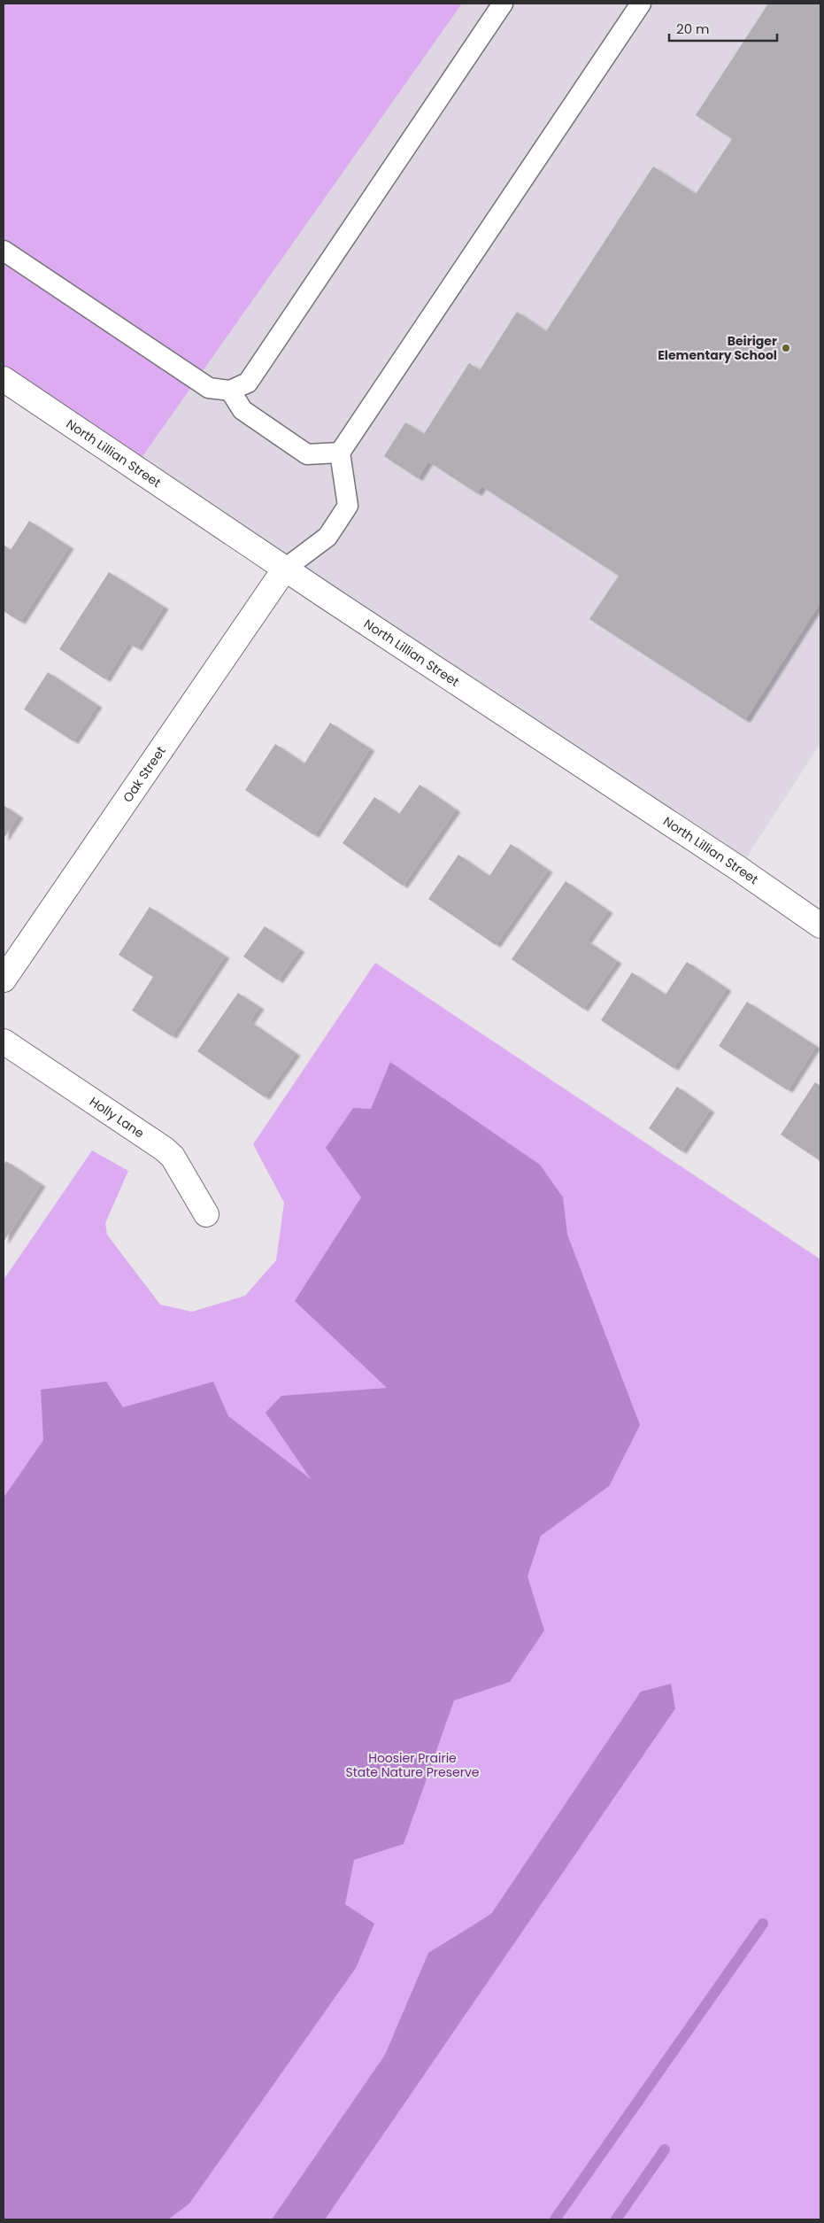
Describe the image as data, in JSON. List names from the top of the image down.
{
  "streets": {
    "street": ["North Lillian Street", "Oak Street", "Holly Lane"]
  },
  "crossings": [
    ["North Lillian Street", "Oak Street"]
  ],
  "parks": ["Hoosier Prairie State Nature Preserve"],
  "places": ["Beiriger Elementary School"],
  "scale_bar": "20 m"
}
